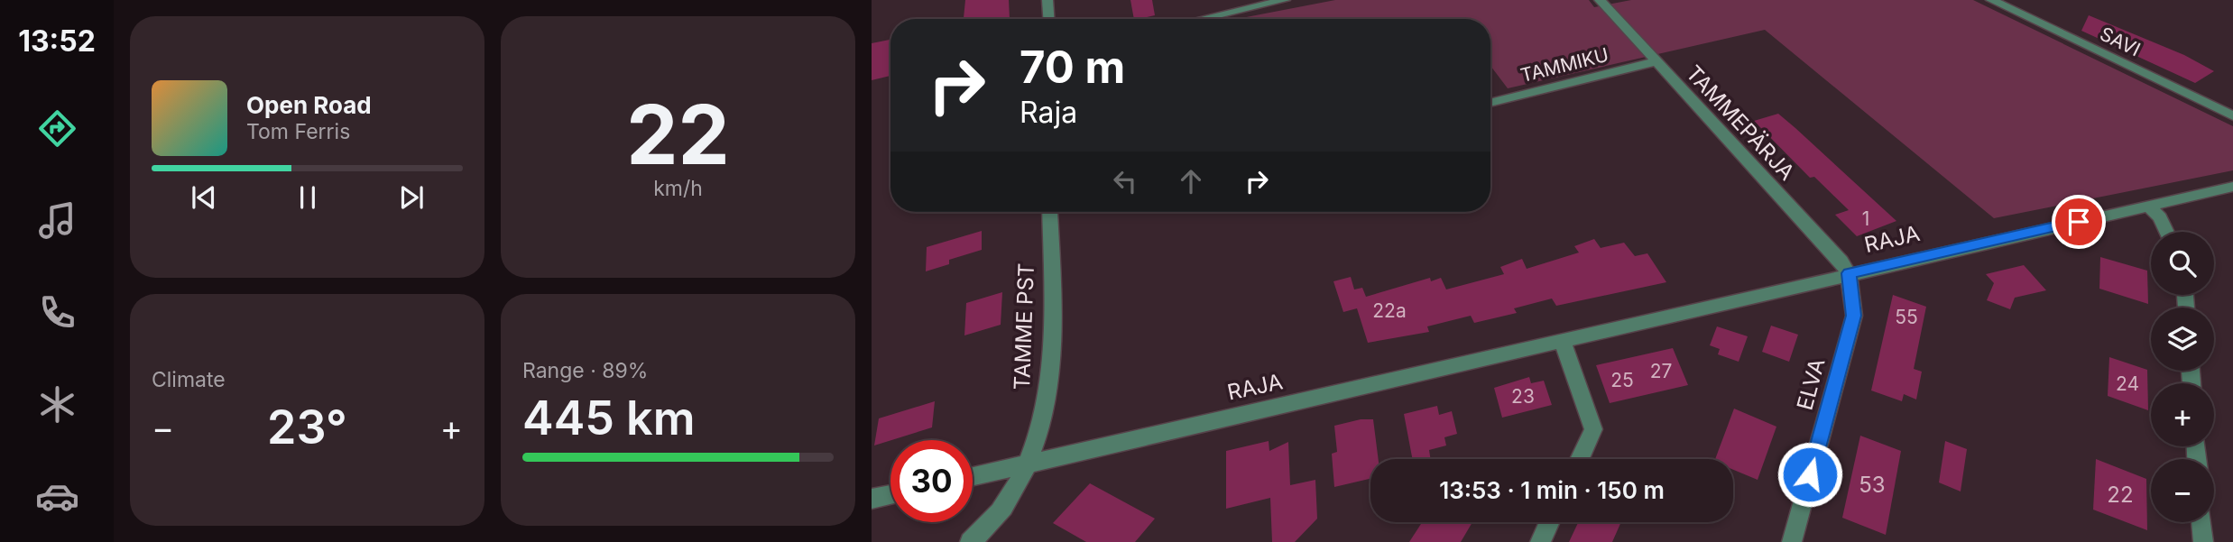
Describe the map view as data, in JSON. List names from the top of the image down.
{
  "streets": {
    "street": [
      "SAVI",
      "TAMMIKU",
      "TAMMEPÄRJA",
      "RAJA",
      "TAMME PST",
      "ELVA"
    ]
  },
  "crossings": [
    ["TAMMIKU", "TAMMEPÄRJA"],
    ["TAMMEPÄRJA", "RAJA"],
    ["TAMMEPÄRJA", "ELVA"],
    ["RAJA", "TAMME PST"],
    ["RAJA", "ELVA"]
  ],
  "house_numbers": [
    "1",
    "22a",
    "55",
    "27",
    "25",
    "24",
    "23",
    "53",
    "22"
  ],
  "page": {
    "tabs": "13:52",
    "tile": [
      ["22", "km/h"],
      "Climate",
      ["Range · 89%", "445 km"]
    ],
    "turn": ["70 m", "Raja"],
    "song": ["Open Road", "Tom Ferris"],
    "map_buttons": ["+", "−"],
    "heat": ["−", "23°", "+"],
    "limit": "30",
    "trip": "13:53 · 1 min · 150 m"
  }
}
